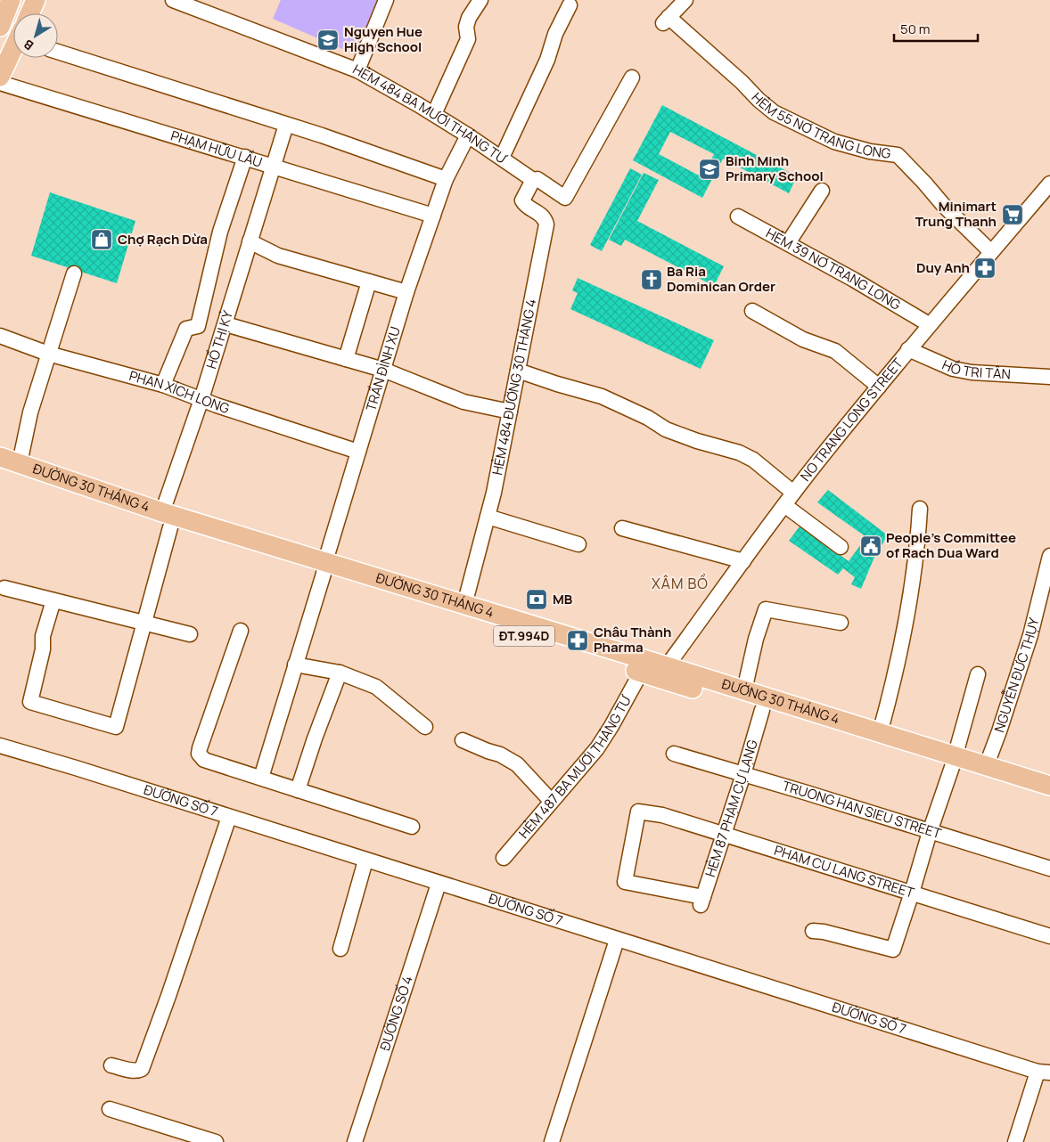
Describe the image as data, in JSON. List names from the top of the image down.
{
  "streets": {
    "main road": ["ĐƯỜNG 30 THÁNG 4", "ĐT.994D"],
    "street": [
      "HẺM 484 BA MƯƠI THÁNG TƯ",
      "HẺM 55 NƠ TRANG LONG",
      "PHẠM HỮU LẦU",
      "HẺM 39 NƠ TRANG LONG",
      "HỒ THỊ KỶ",
      "HỒ TRI TÂN",
      "TRẦN ĐÌNH XU",
      "HẺM 484 ĐƯỜNG 30 THÁNG 4",
      "PHAN XÍCH LONG",
      "NO TRANG LONG STREET",
      "NGUYỄN ĐỨC THỤY",
      "HẺM 487 BA MƯƠI THÁNG TƯ",
      "ĐƯỜNG SỐ 7",
      "HẺM 87 PHẠM CỰ LẠNG",
      "TRUONG HAN SIEU STREET",
      "PHAM CU LANG STREET",
      "ĐƯỜNG SỐ 4"
    ]
  },
  "crossings": [
    ["HẺM 484 BA MƯƠI THÁNG TƯ", "TRẦN ĐÌNH XU"],
    ["HẺM 484 BA MƯƠI THÁNG TƯ", "HẺM 484 ĐƯỜNG 30 THÁNG 4"],
    ["HẺM 55 NƠ TRANG LONG", "NO TRANG LONG STREET"],
    ["PHẠM HỮU LẦU", "HỒ THỊ KỶ"],
    ["PHẠM HỮU LẦU", "TRẦN ĐÌNH XU"],
    ["HẺM 39 NƠ TRANG LONG", "NO TRANG LONG STREET"],
    ["HỒ THỊ KỶ", "PHAN XÍCH LONG"],
    ["HỒ THỊ KỶ", "ĐƯỜNG 30 THÁNG 4"],
    ["HỒ TRI TÂN", "NO TRANG LONG STREET"],
    ["TRẦN ĐÌNH XU", "PHAN XÍCH LONG"],
    ["TRẦN ĐÌNH XU", "ĐƯỜNG 30 THÁNG 4"],
    ["HẺM 484 ĐƯỜNG 30 THÁNG 4", "ĐƯỜNG 30 THÁNG 4"],
    ["NO TRANG LONG STREET", "ĐƯỜNG 30 THÁNG 4"],
    ["ĐƯỜNG 30 THÁNG 4", "NGUYỄN ĐỨC THỤY"],
    ["ĐƯỜNG 30 THÁNG 4", "HẺM 487 BA MƯƠI THÁNG TƯ"],
    ["ĐƯỜNG 30 THÁNG 4", "HẺM 87 PHẠM CỰ LẠNG"],
    ["ĐƯỜNG SỐ 7", "ĐƯỜNG SỐ 4"],
    ["HẺM 87 PHẠM CỰ LẠNG", "TRUONG HAN SIEU STREET"],
    ["HẺM 87 PHẠM CỰ LẠNG", "PHAM CU LANG STREET"]
  ],
  "districts": ["XÂM BỒ"],
  "places": {
    "school or university": ["Nguyen Hue High School", "Binh Minh Primary School"],
    "supermarket": ["Minimart Trung Thanh"],
    "shop": ["Chợ Rạch Dừa"],
    "pharmacy": ["Duy Anh", "Châu Thành Pharma"],
    "church": ["Ba Ria Dominican Order"],
    "public building": ["People's Committee of Rach Dua Ward"],
    "bank": ["MB"]
  },
  "scale_bar": "50 m",
  "north": "bottom left"
}
